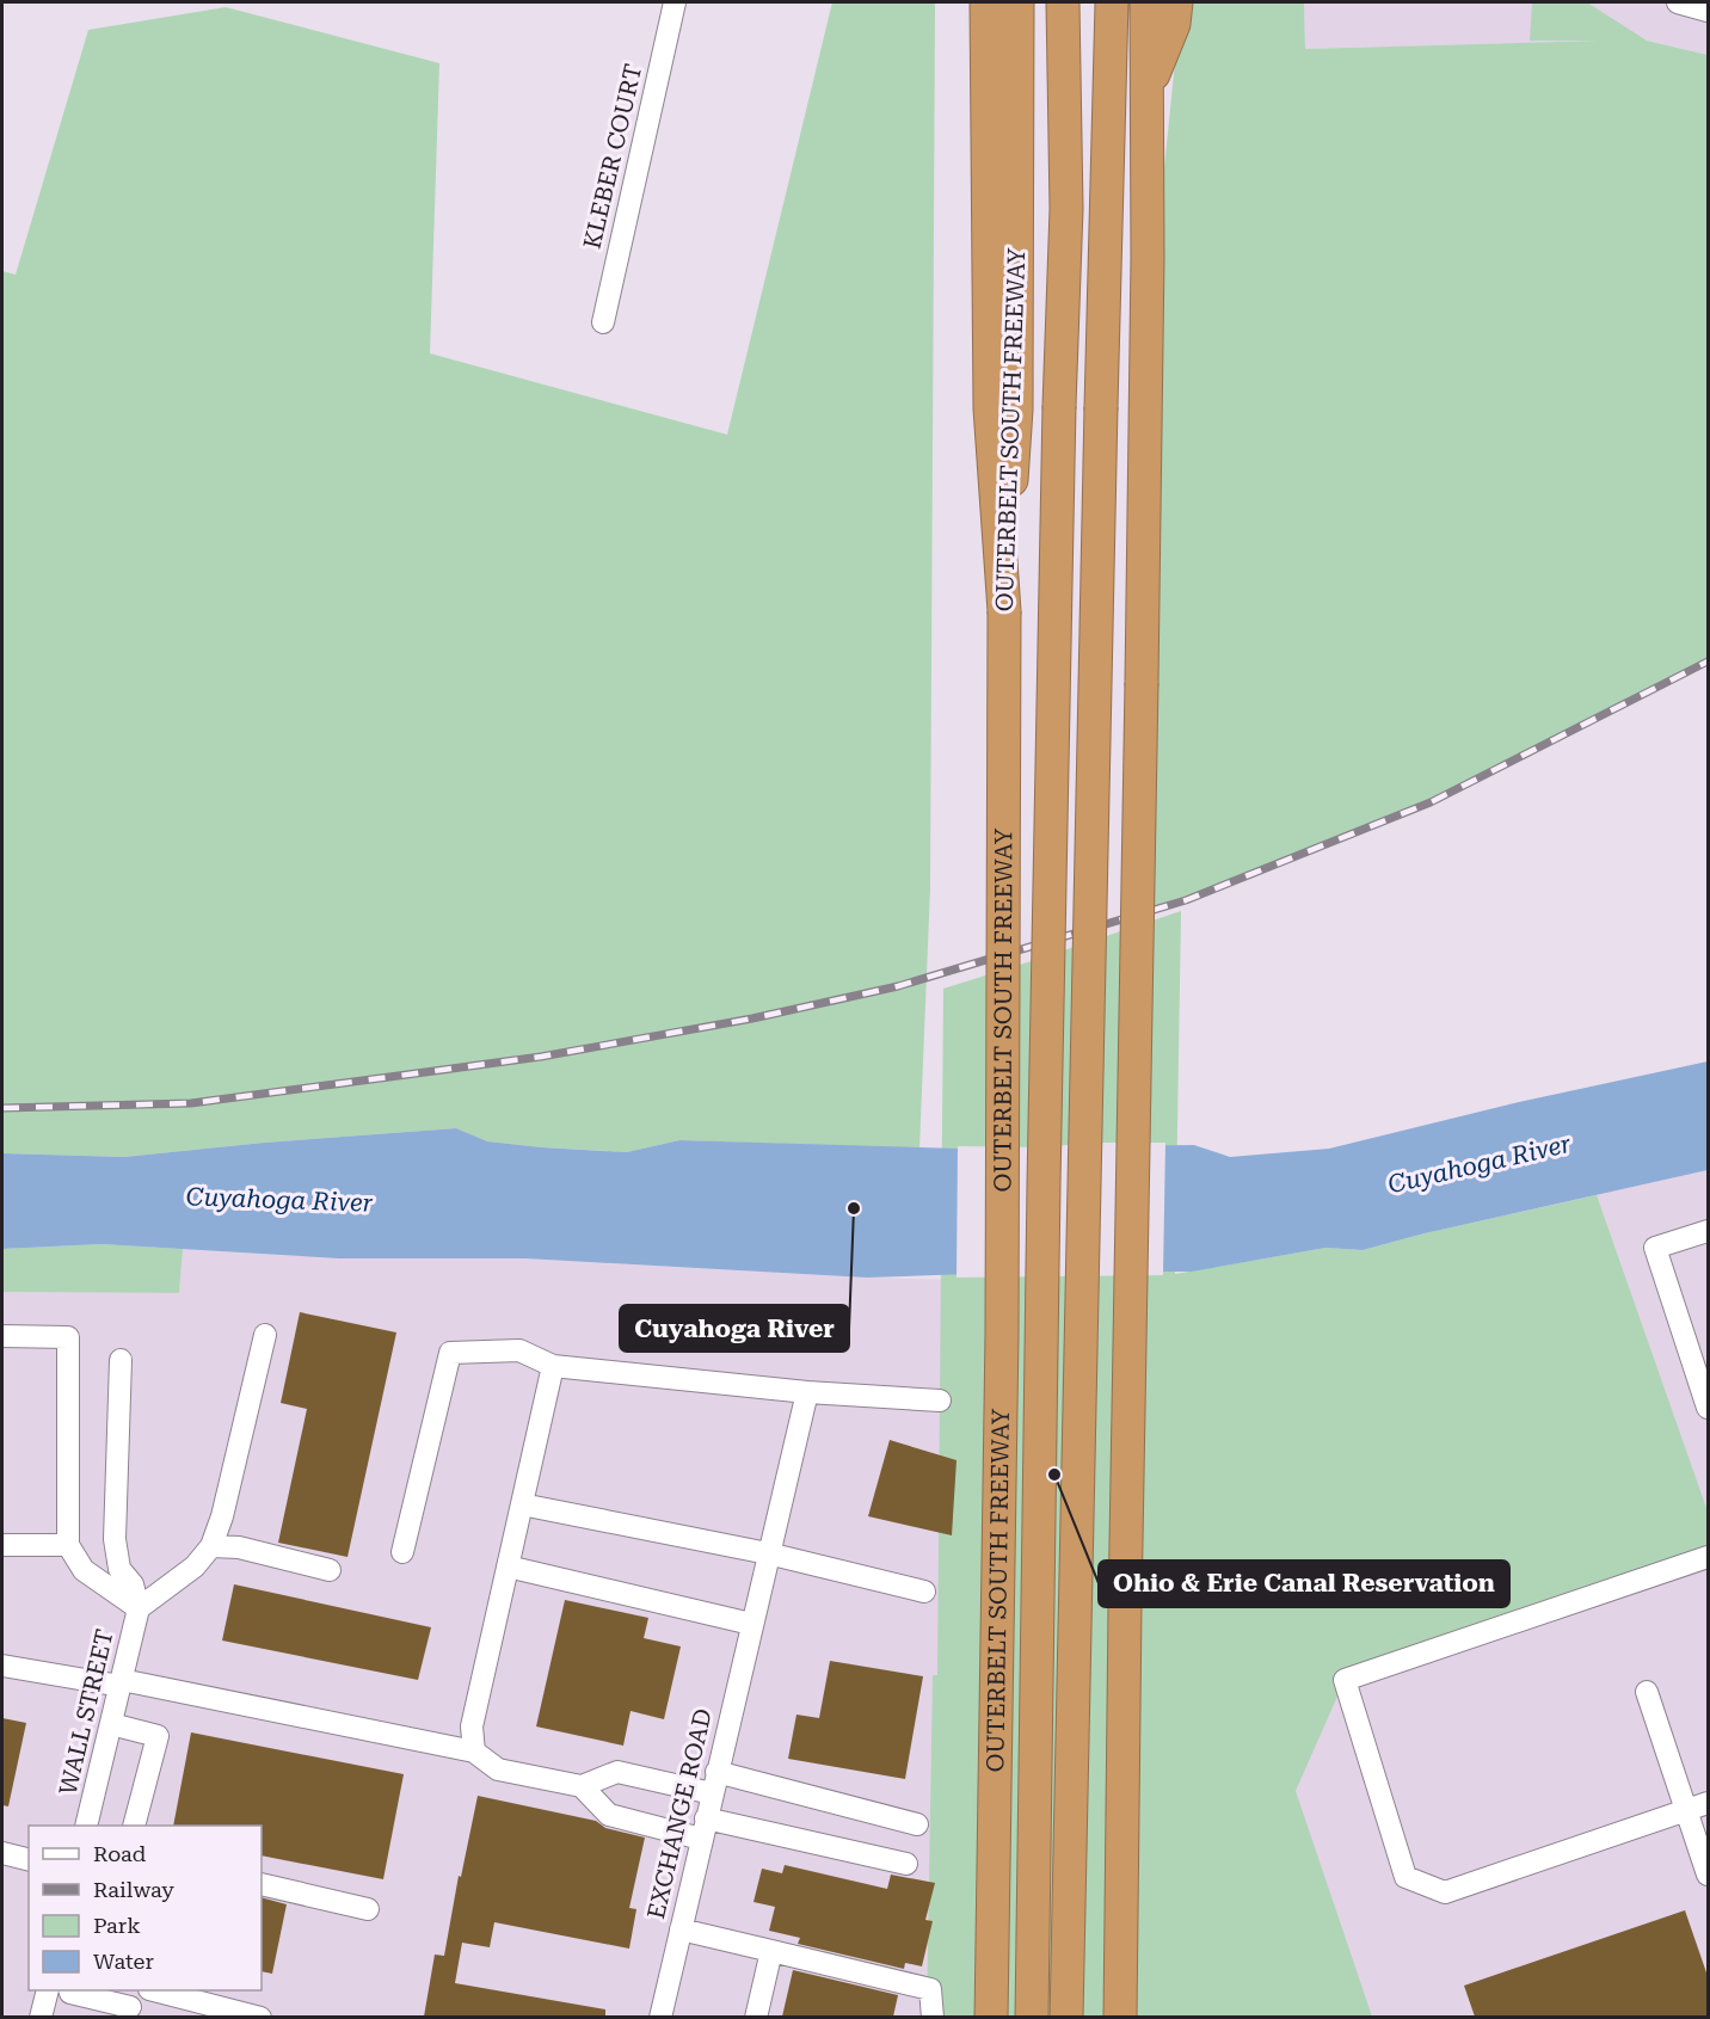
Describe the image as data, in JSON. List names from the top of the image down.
{
  "streets": {
    "highway": ["OUTERBELT SOUTH FREEWAY"],
    "street": ["KLEBER COURT", "WALL STREET", "EXCHANGE ROAD"]
  },
  "water": ["Cuyahoga River"],
  "places": ["Cuyahoga River", "Ohio & Erie Canal Reservation"],
  "legend": [
    "Road",
    "Railway",
    "Park",
    "Water"
  ]
}
